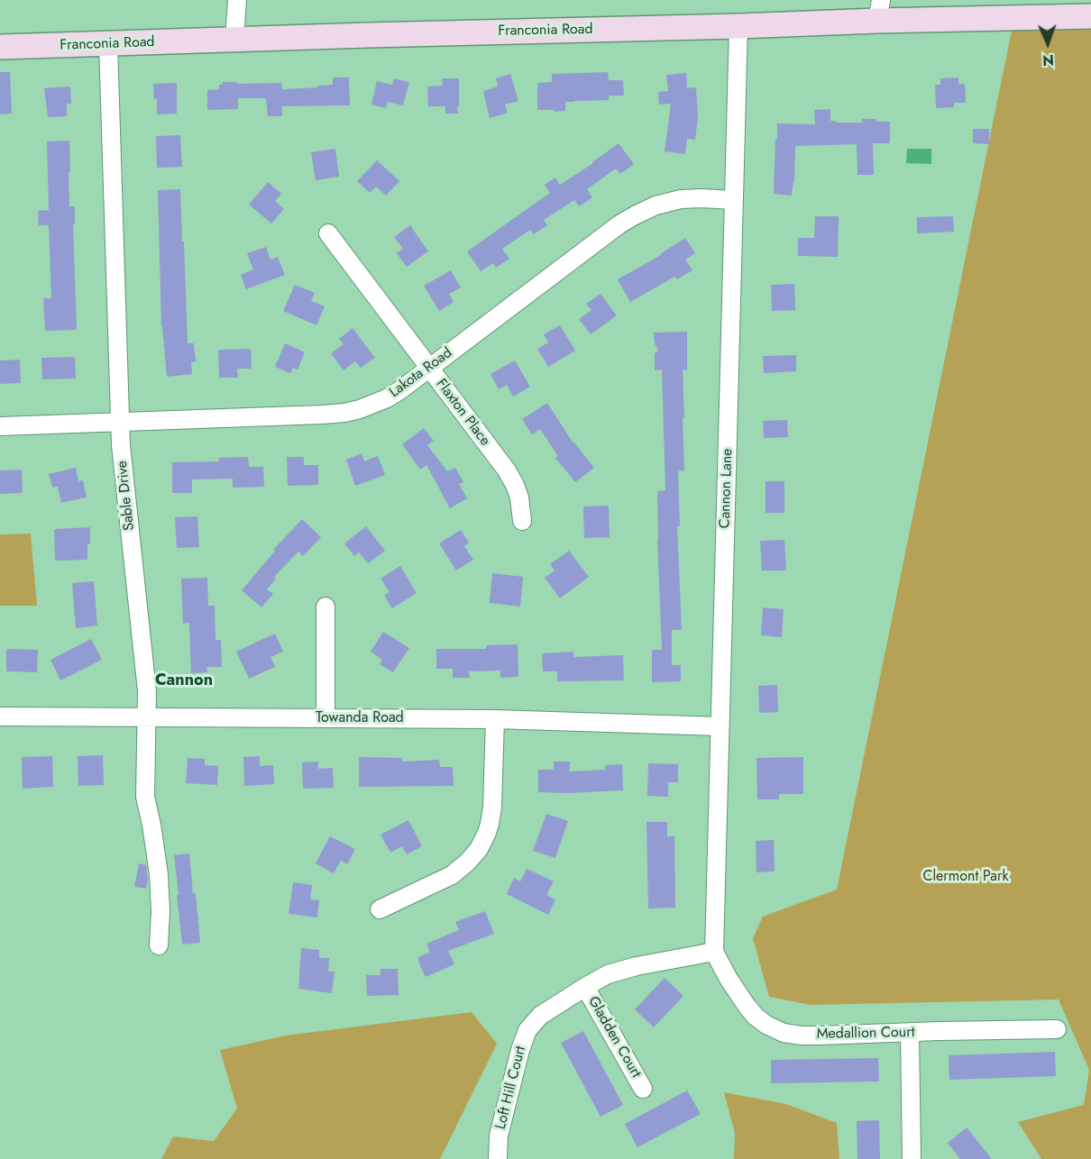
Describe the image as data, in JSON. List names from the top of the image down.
{
  "streets": {
    "main road": ["Franconia Road"],
    "street": [
      "Lakota Road",
      "Flaxton Place",
      "Cannon Lane",
      "Sable Drive",
      "Towanda Road",
      "Medallion Court",
      "Gladden Court",
      "Loft Hill Court"
    ]
  },
  "crossings": [
    ["Franconia Road", "Cannon Lane"],
    ["Franconia Road", "Sable Drive"],
    ["Lakota Road", "Flaxton Place"],
    ["Lakota Road", "Cannon Lane"],
    ["Lakota Road", "Sable Drive"],
    ["Cannon Lane", "Towanda Road"],
    ["Cannon Lane", "Medallion Court"],
    ["Cannon Lane", "Loft Hill Court"],
    ["Sable Drive", "Towanda Road"],
    ["Medallion Court", "Loft Hill Court"],
    ["Gladden Court", "Loft Hill Court"]
  ],
  "districts": ["Cannon"],
  "parks": ["Clermont Park"],
  "north": "bottom"
}
